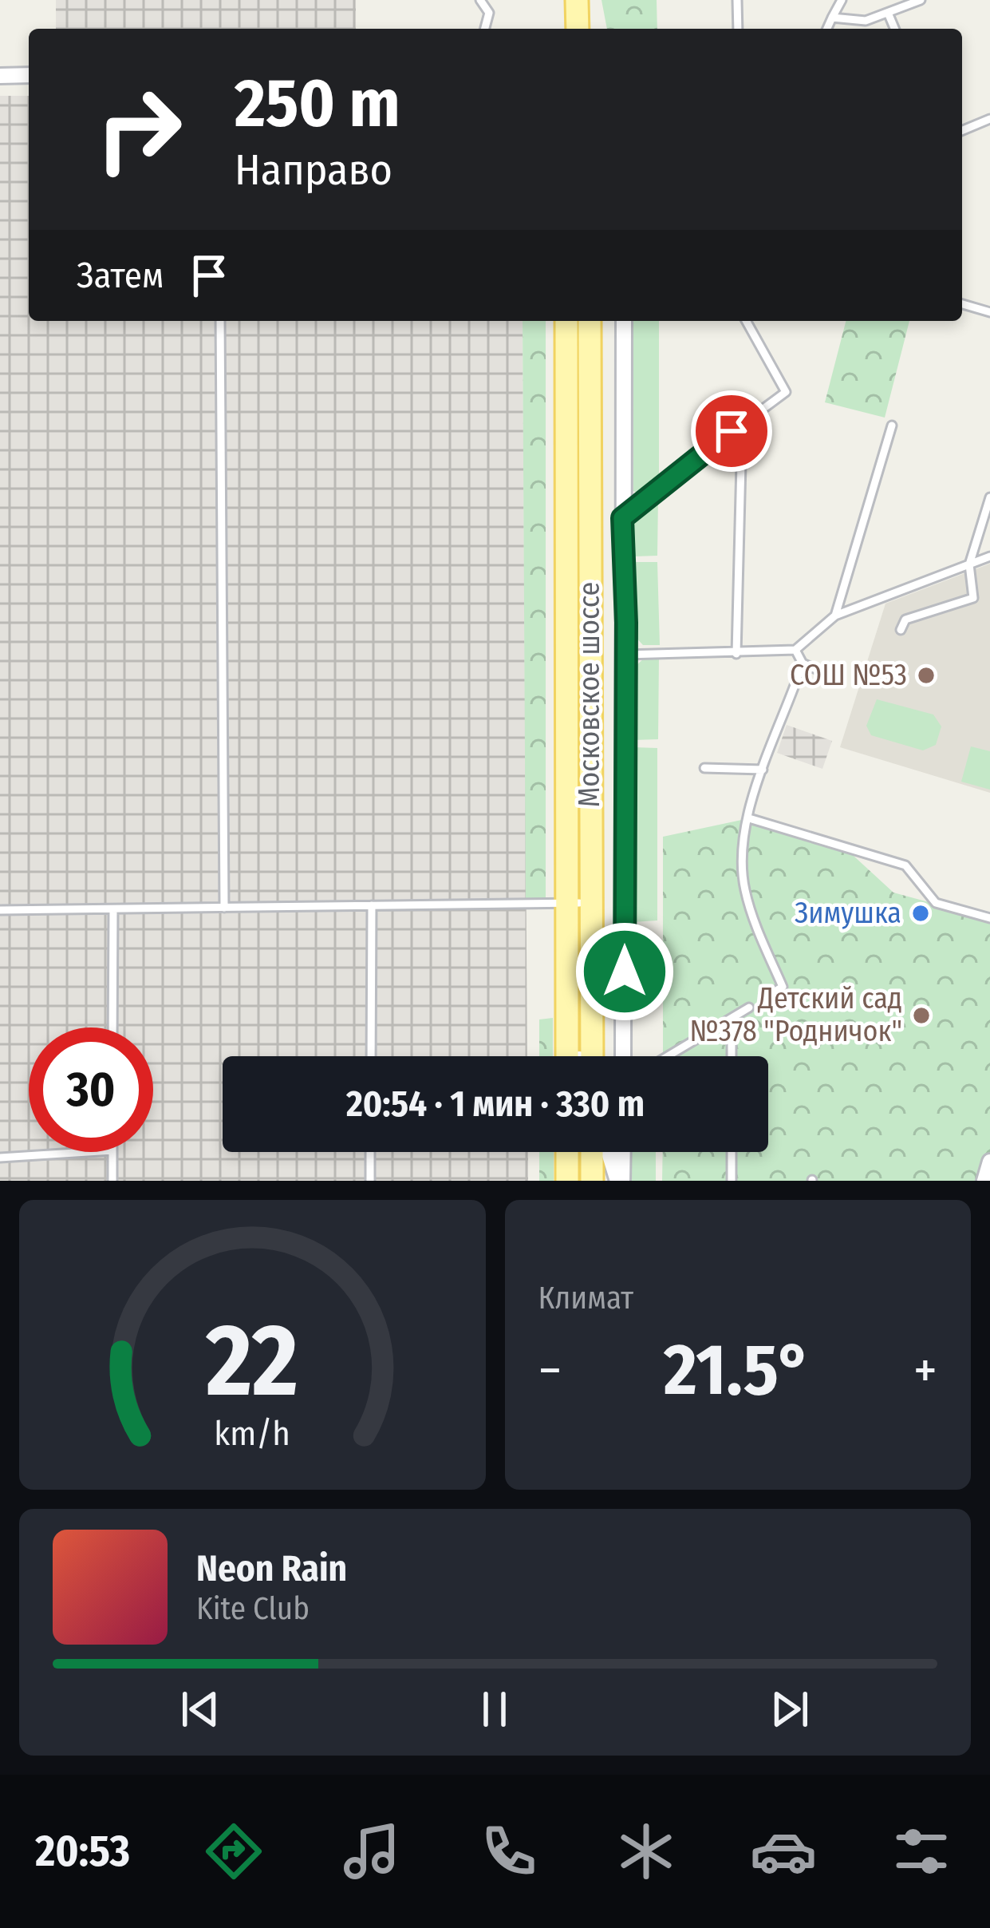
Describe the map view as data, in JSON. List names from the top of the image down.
{
  "streets": {
    "main road": ["Московское шоссе"]
  },
  "places": ["СОШ №53", "Зимушка", "Детский сад №378 \"Родничок\""],
  "page": {
    "turn": ["250 m", "Направо"],
    "then": "Затем",
    "limit": "30",
    "trip": "20:54 · 1 мин · 330 m",
    "tile": "Климат",
    "heat": ["−", "21.5°", "+"],
    "song": ["Neon Rain", "Kite Club"],
    "tabs": "20:53",
    "gauge": ["22", "km/h"]
  }
}
